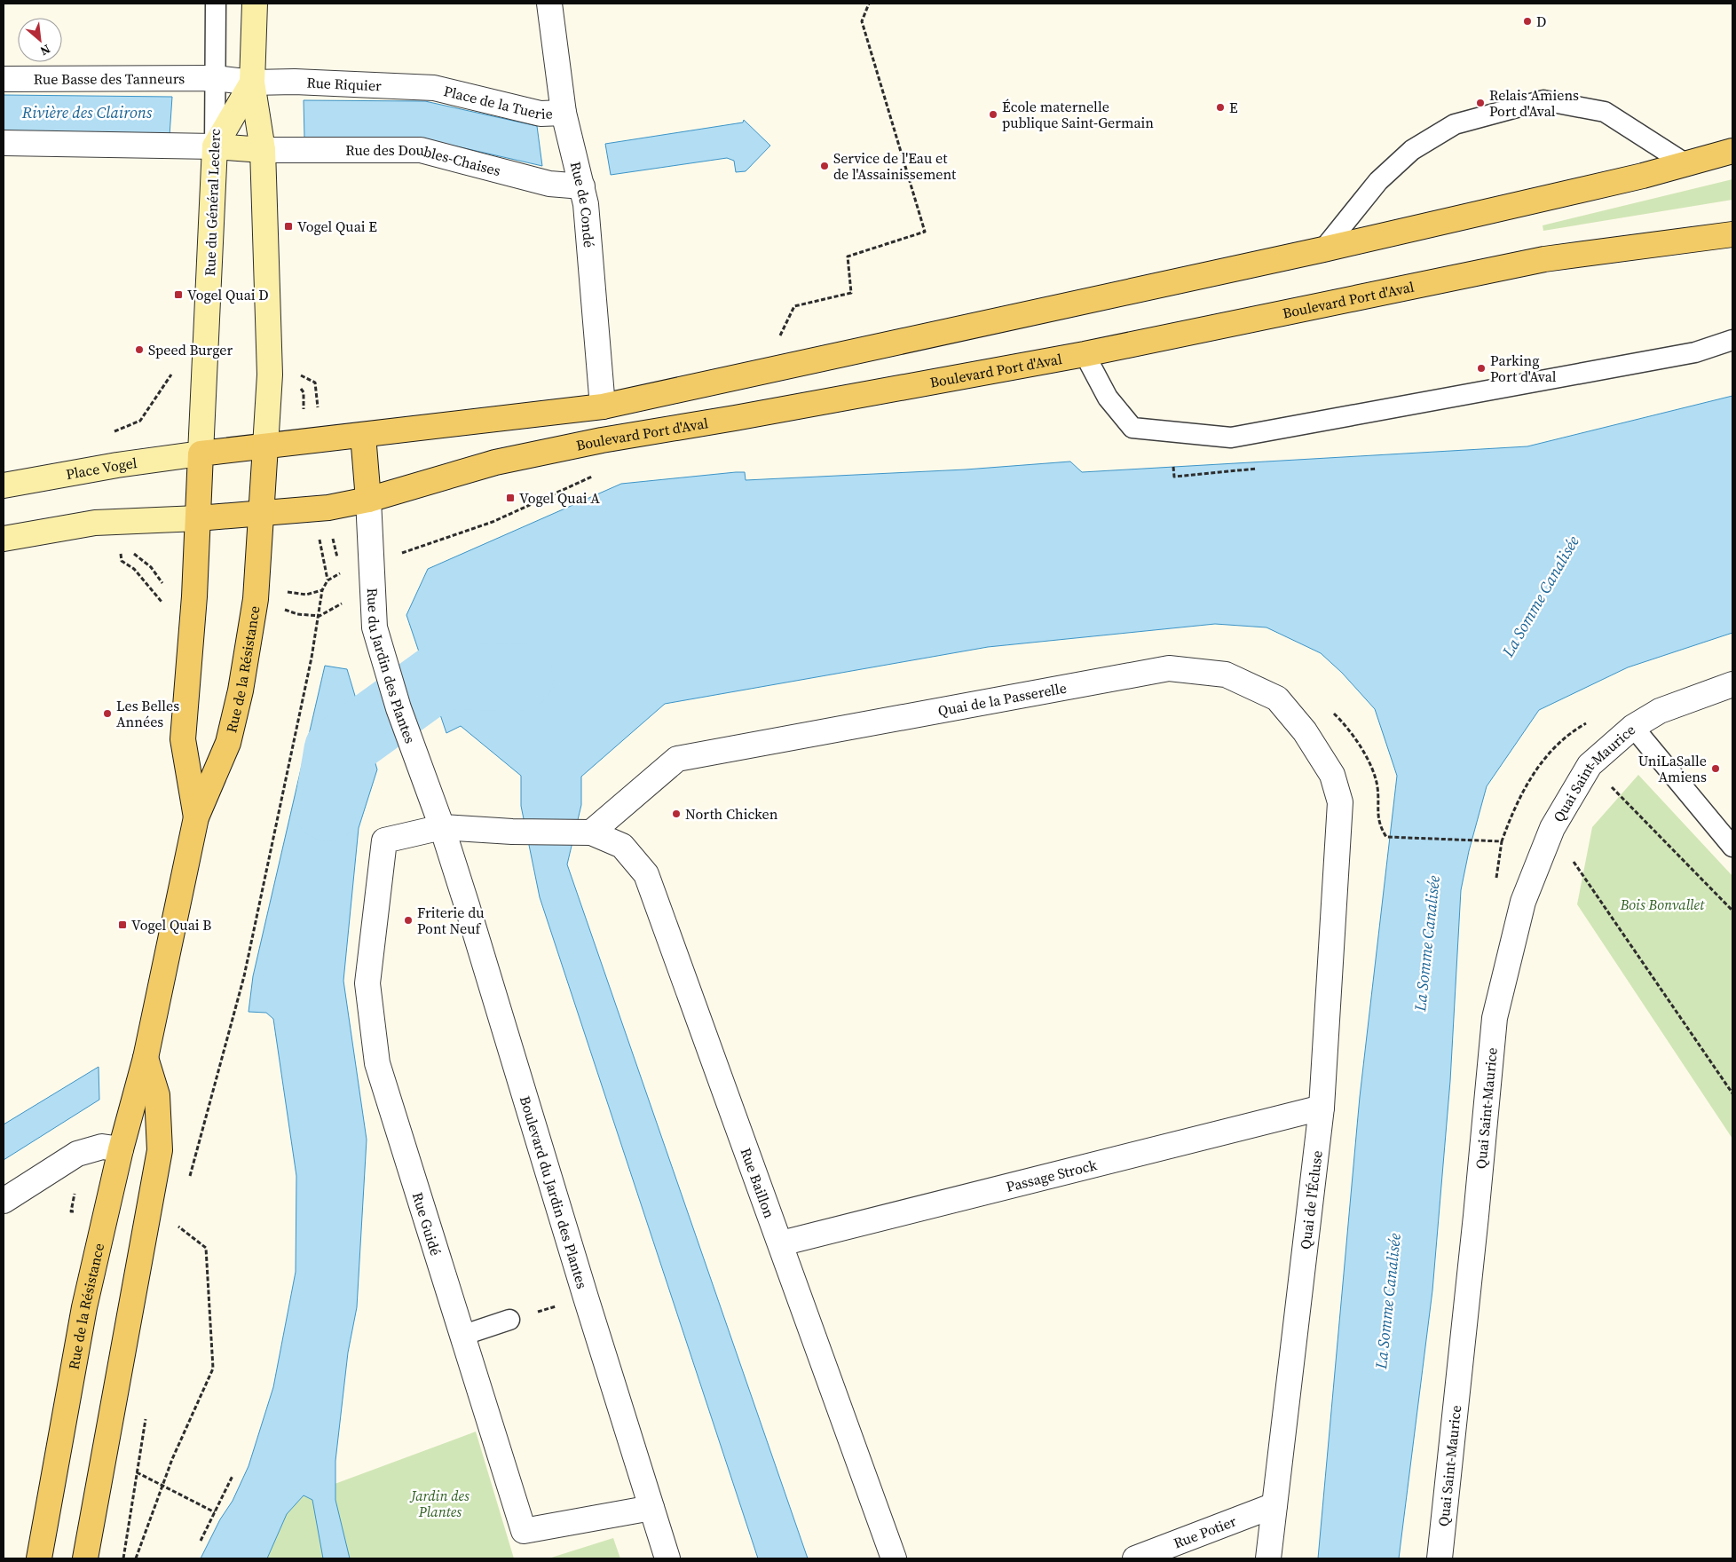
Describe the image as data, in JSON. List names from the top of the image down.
{
  "streets": {
    "main road": [
      "Rue du Général Leclerc",
      "Boulevard Port d'Aval",
      "Place Vogel",
      "Rue de la Résistance"
    ],
    "street": [
      "Rue Basse des Tanneurs",
      "Rue Riquier",
      "Place de la Tuerie",
      "Rue des Doubles-Chaises",
      "Rue de Condé",
      "Rue du Jardin des Plantes",
      "Quai de la Passerelle",
      "Quai Saint-Maurice",
      "Passage Strock",
      "Rue Baillon",
      "Boulevard du Jardin des Plantes",
      "Quai de l'Écluse",
      "Rue Guidé",
      "Rue Potier"
    ]
  },
  "crossings": [
    ["Rue Basse des Tanneurs", "Rue Riquier"],
    ["Rue Basse des Tanneurs", "Rue du Général Leclerc"],
    ["Rue Riquier", "Place de la Tuerie"],
    ["Place de la Tuerie", "Rue de Condé"],
    ["Rue des Doubles-Chaises", "Rue de Condé"],
    ["Rue du Général Leclerc", "Place Vogel"],
    ["Rue du Général Leclerc", "Rue de la Résistance"],
    ["Boulevard Port d'Aval", "Rue du Jardin des Plantes"],
    ["Boulevard Port d'Aval", "Rue de la Résistance"],
    ["Place Vogel", "Rue de la Résistance"],
    ["Rue du Jardin des Plantes", "Boulevard du Jardin des Plantes"],
    ["Rue du Jardin des Plantes", "Rue Guidé"],
    ["Quai de la Passerelle", "Rue Baillon"],
    ["Quai de la Passerelle", "Quai de l'Écluse"],
    ["Passage Strock", "Rue Baillon"],
    ["Passage Strock", "Quai de l'Écluse"],
    ["Boulevard du Jardin des Plantes", "Rue Guidé"],
    ["Quai de l'Écluse", "Rue Potier"]
  ],
  "water": ["Rivière des Clairons", "La Somme Canalisée"],
  "parks": ["Bois Bonvallet", "Jardin des Plantes"],
  "places": {
    "other": [
      "D",
      "Relais Amiens Port d'Aval",
      "E",
      "École maternelle publique Saint-Germain",
      "Service de l'Eau et de l'Assainissement",
      "Speed Burger",
      "Parking Port d'Aval",
      "Les Belles Années",
      "UniLaSalle Amiens",
      "North Chicken",
      "Friterie du Pont Neuf"
    ],
    "transit": [
      "Vogel Quai E",
      "Vogel Quai D",
      "Vogel Quai A",
      "Vogel Quai B"
    ]
  },
  "north": "bottom right"
}
